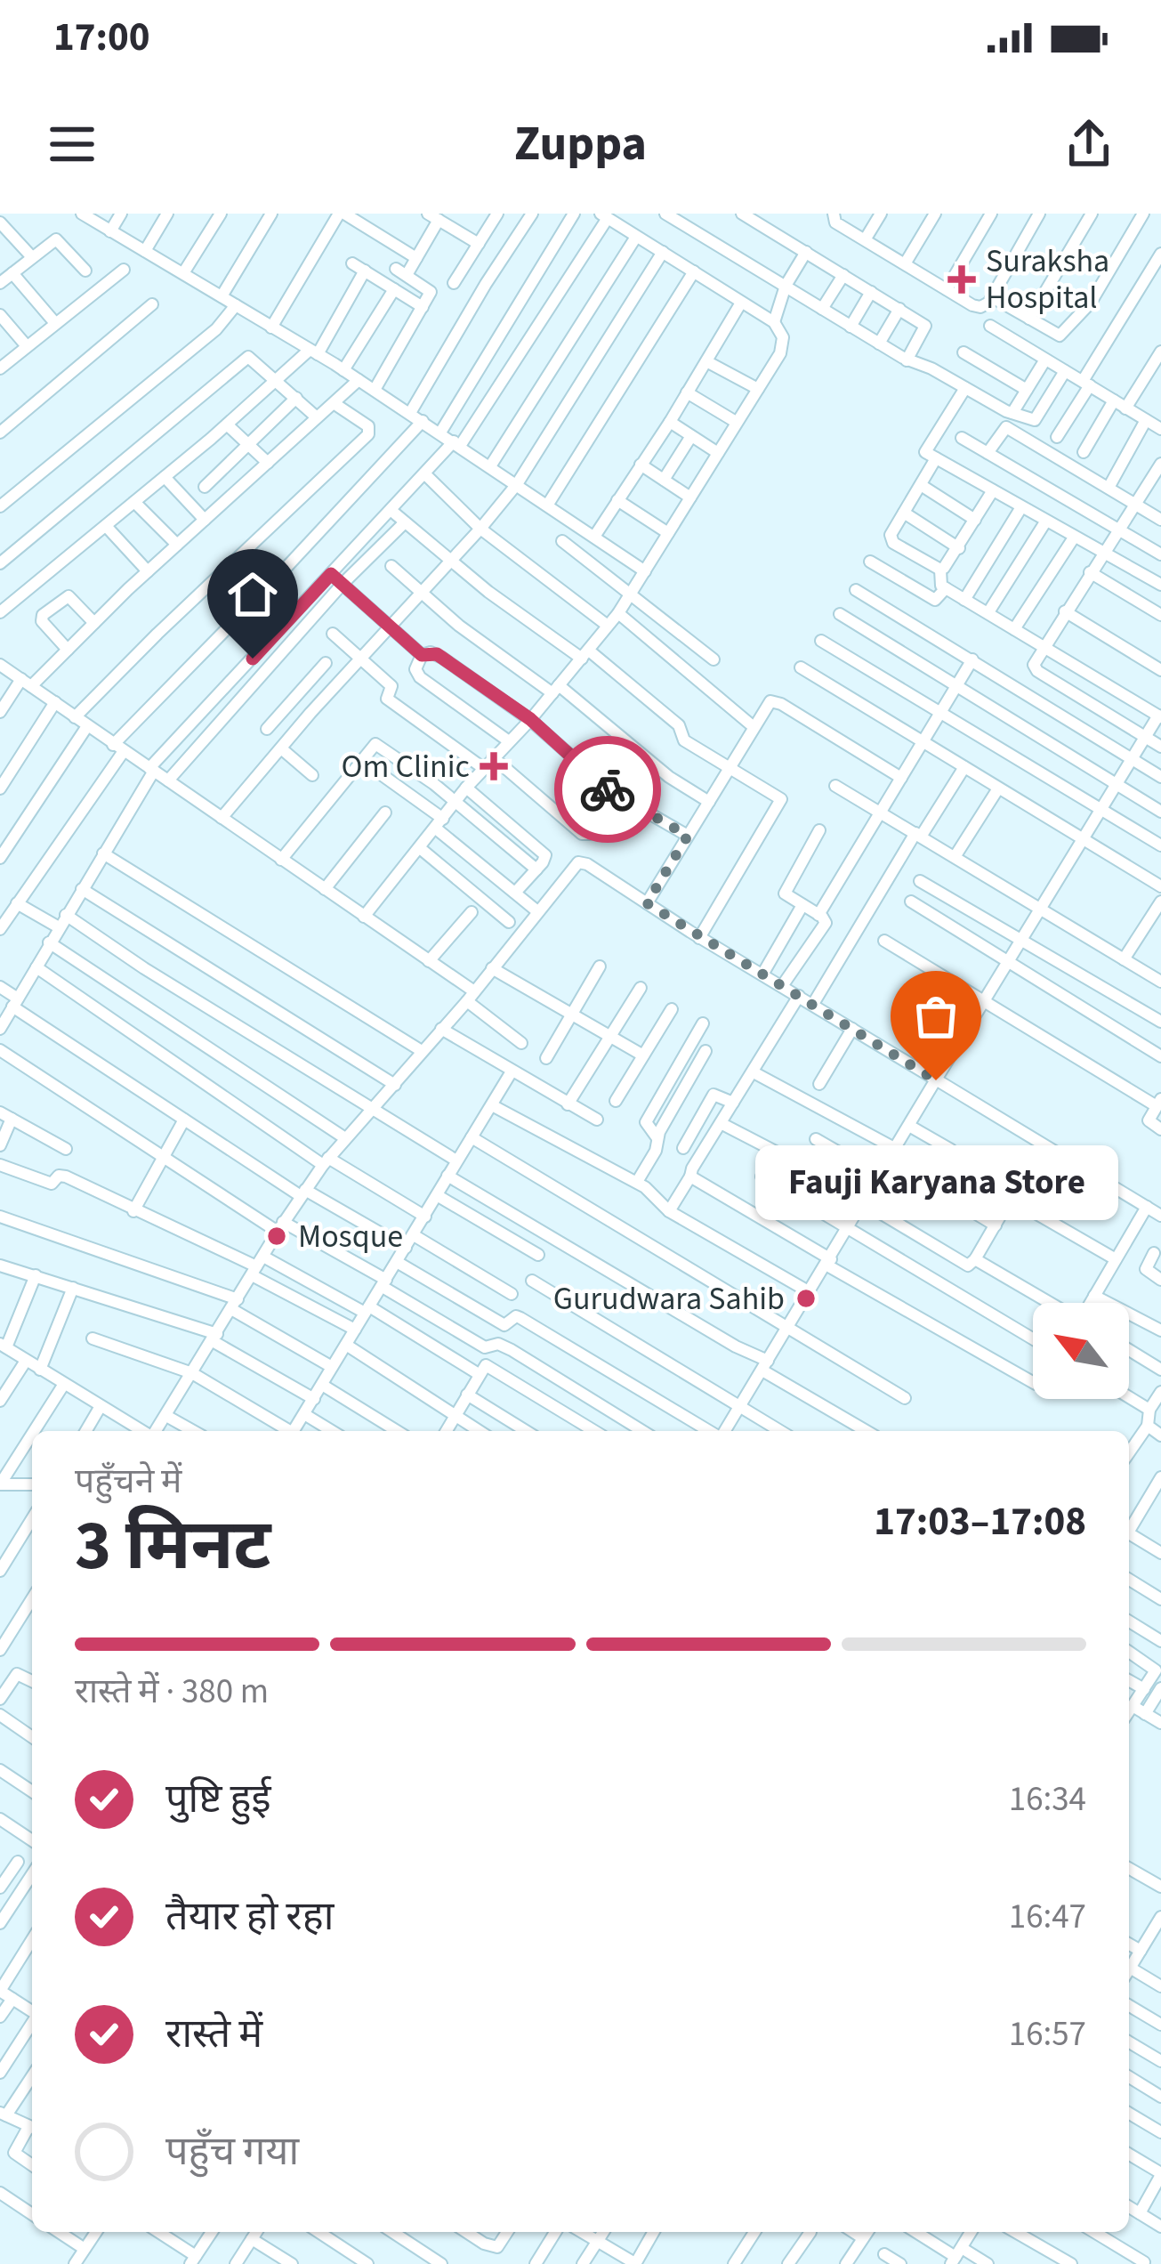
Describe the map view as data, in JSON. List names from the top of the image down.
{
  "places": {
    "health": ["Suraksha Hospital", "Om Clinic"],
    "other": ["Fauji Karyana Store", "Mosque", "Gurudwara Sahib"]
  },
  "north": "top left",
  "page": {
    "status": "17:00",
    "header": "Zuppa",
    "bubble": "Fauji Karyana Store",
    "heading": ["3 मिनट", "पहुँचने में", "17:03–17:08"],
    "bar": "रास्ते में · 380 m",
    "list": [
      ["पुष्टि हुई", "16:34"],
      ["तैयार हो रहा", "16:47"],
      ["रास्ते में", "16:57"],
      "पहुँच गया"
    ]
  }
}
